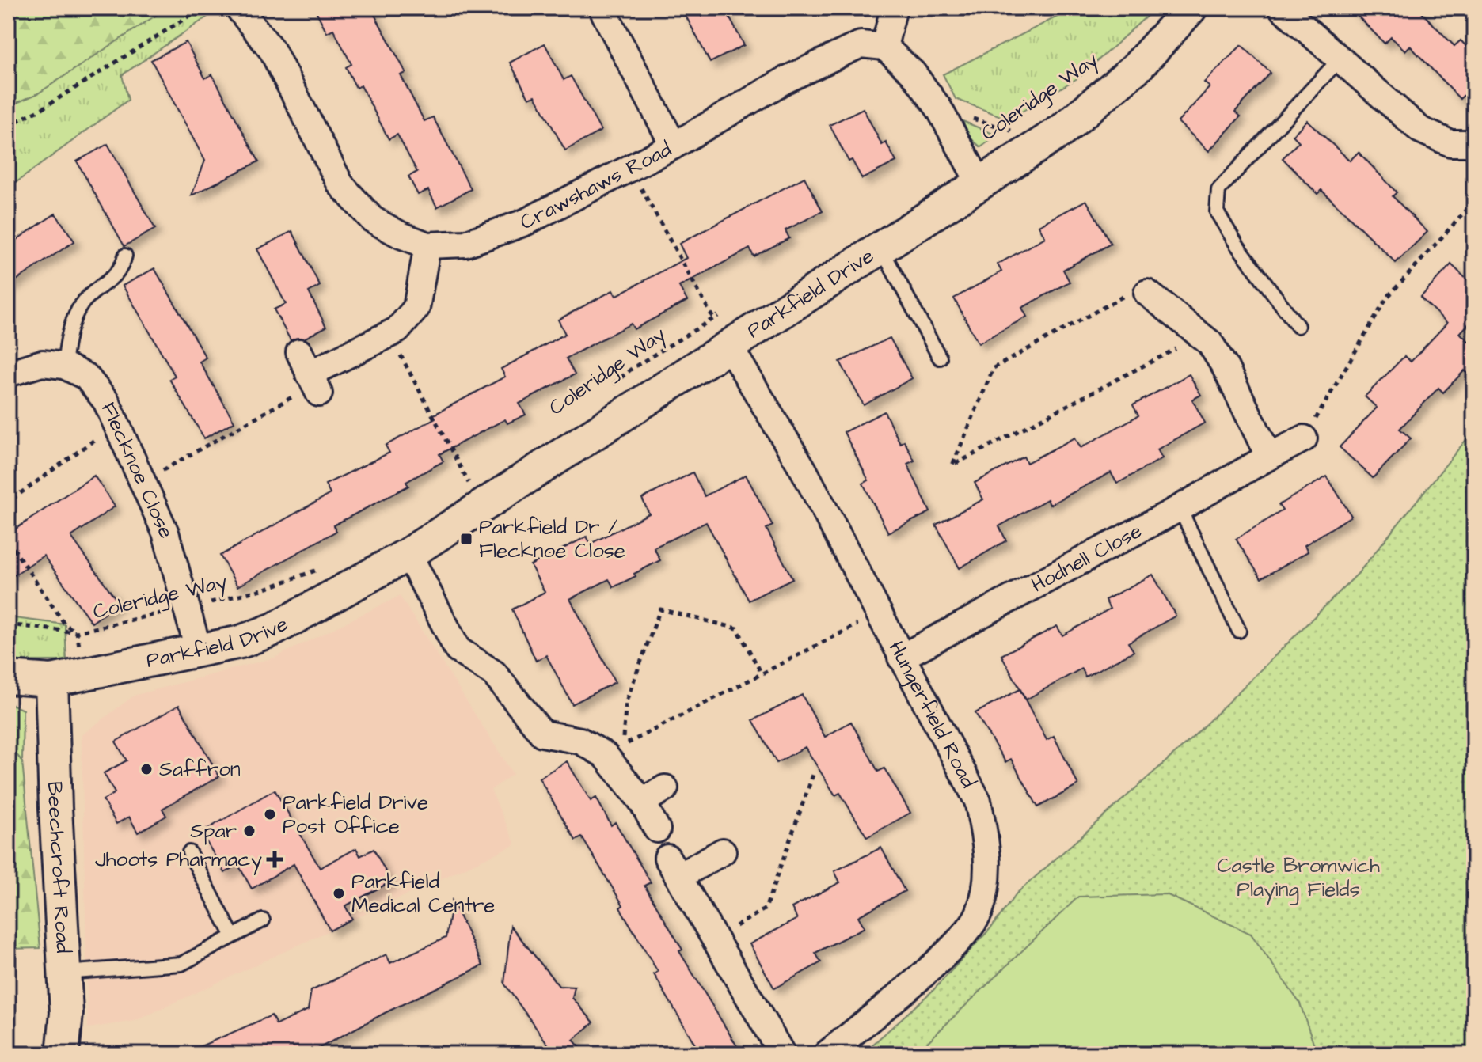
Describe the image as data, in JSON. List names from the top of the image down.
{
  "streets": {
    "street": [
      "Crawshaws Road",
      "Parkfield Drive",
      "Flecknoe Close",
      "Hodnell Close",
      "Hungerfield Road",
      "Beechcroft Road"
    ],
    "path": ["Coleridge Way"]
  },
  "crossings": [
    ["Coleridge Way", "Flecknoe Close"],
    ["Parkfield Drive", "Flecknoe Close"],
    ["Parkfield Drive", "Hungerfield Road"],
    ["Parkfield Drive", "Beechcroft Road"],
    ["Hodnell Close", "Hungerfield Road"]
  ],
  "parks": ["Castle Bromwich Playing Fields"],
  "places": {
    "transit": ["Parkfield Dr / Flecknoe Close"],
    "other": [
      "Saffron",
      "Parkfield Drive Post Office",
      "Spar",
      "Parkfield Medical Centre"
    ],
    "health": ["Jhoots Pharmacy"]
  }
}
